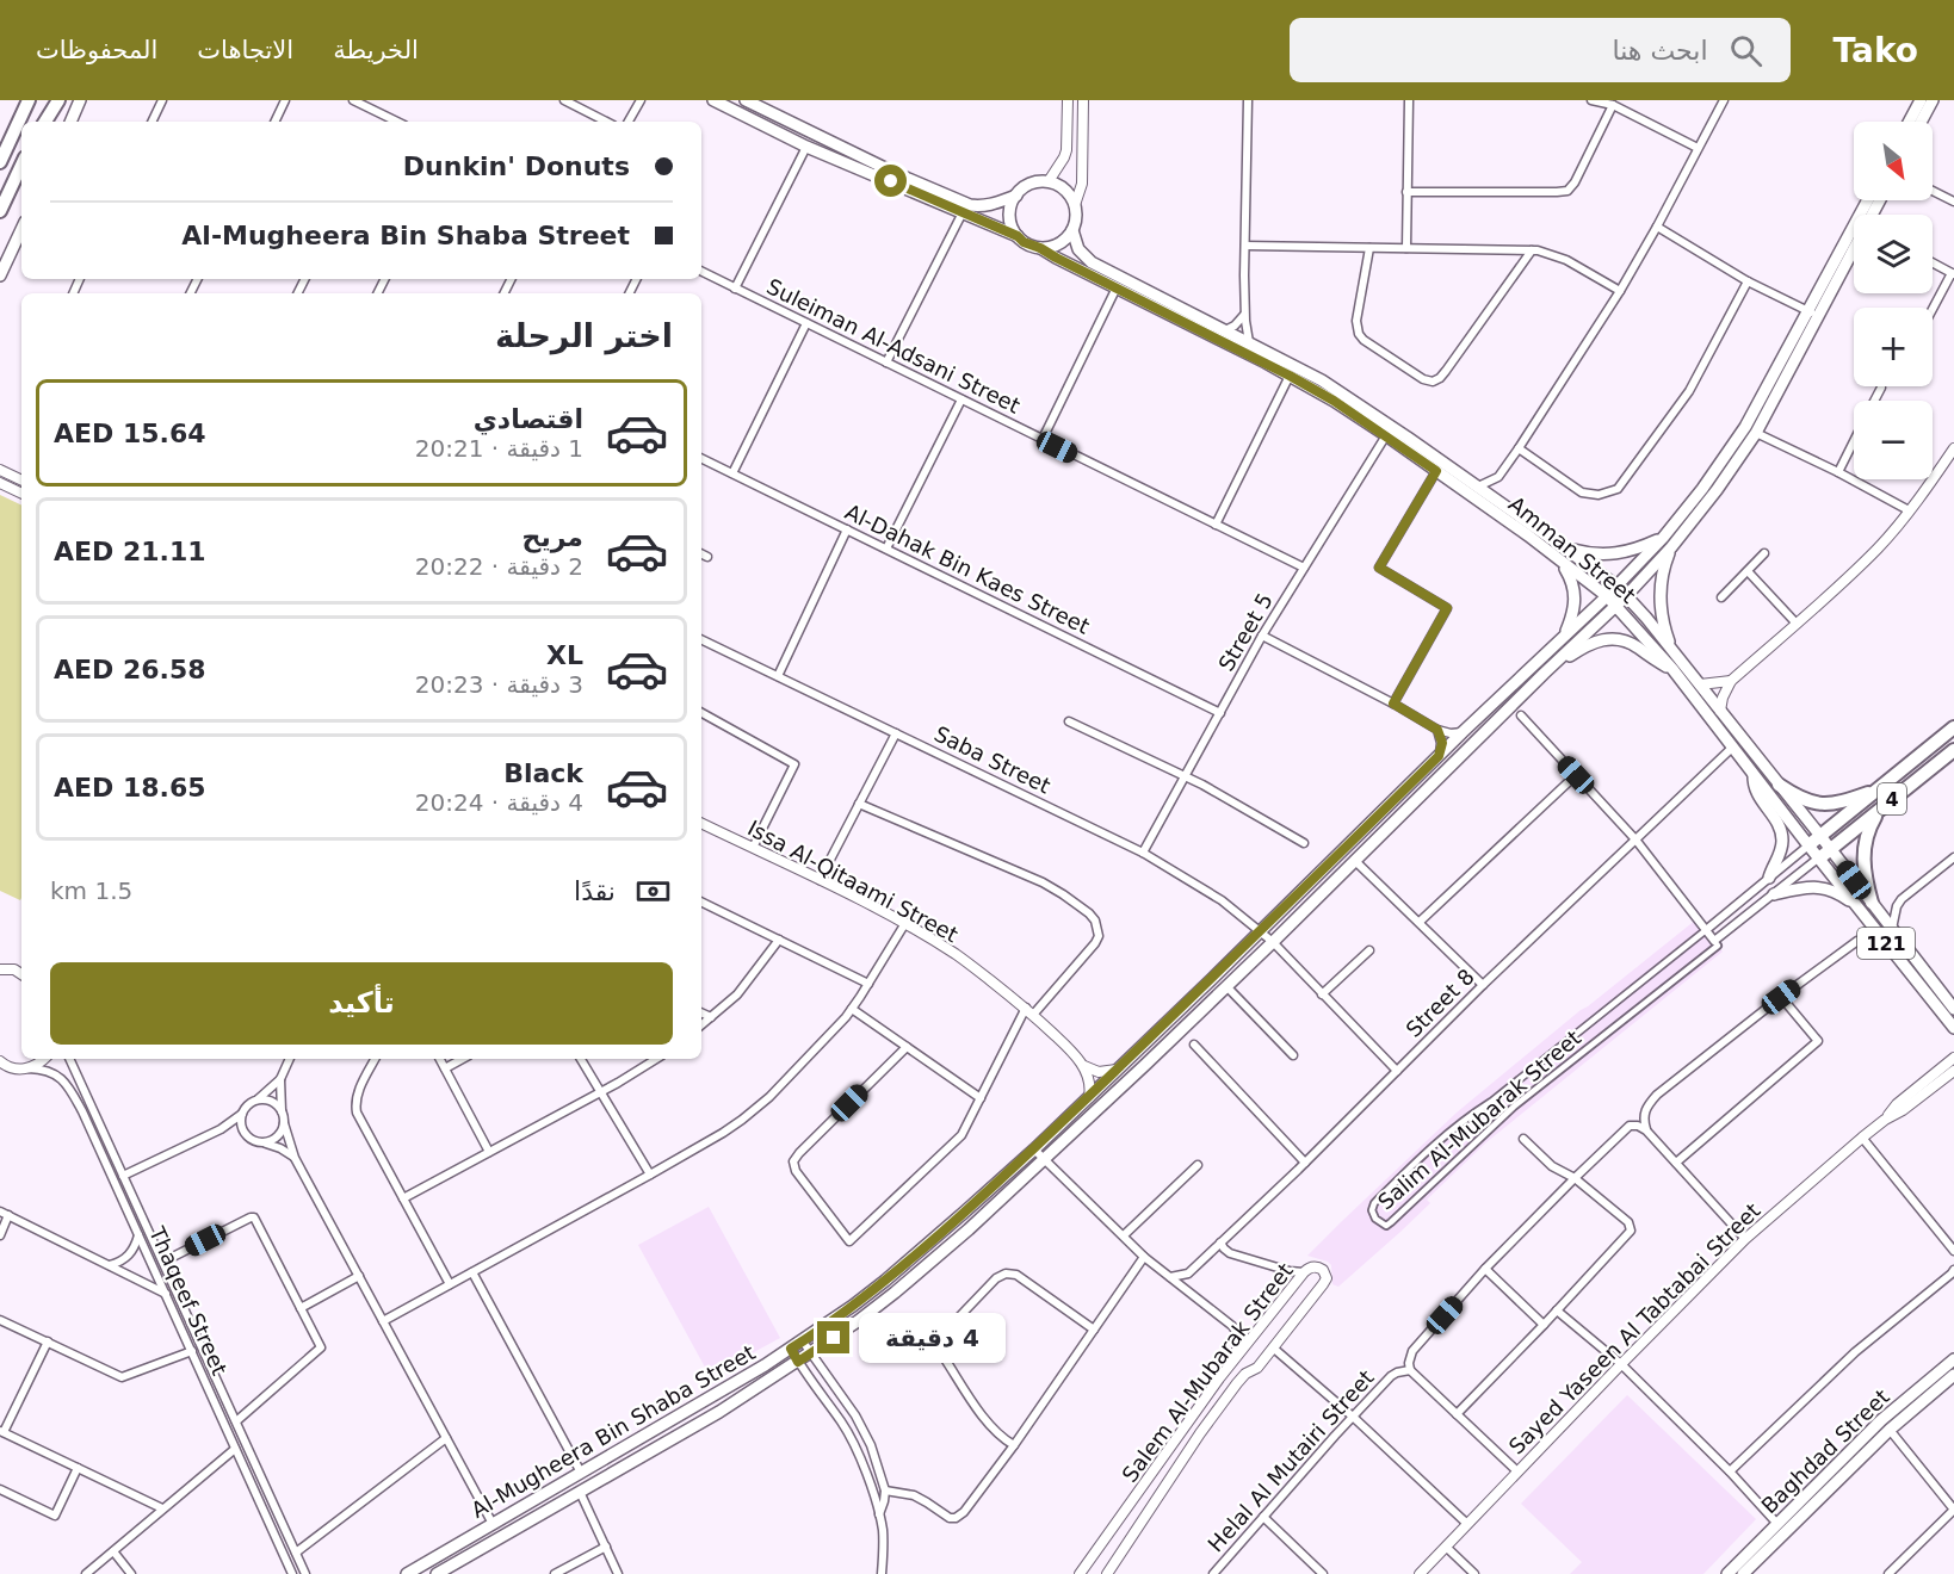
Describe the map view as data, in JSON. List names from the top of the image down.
{
  "streets": {
    "highway": ["4"],
    "main road": [
      "Amman Street",
      "121",
      "Al-Mugheera Bin Shaba Street",
      "Baghdad Street"
    ],
    "street": [
      "Suleiman Al-Adsani Street",
      "Al-Dahak Bin Kaes Street",
      "Street 5",
      "Saba Street",
      "Issa Al-Qitaami Street",
      "Street 8",
      "Salim Al-Mubarak Street",
      "Thaqeef Street",
      "Sayed Yaseen Al Tabtabai Street",
      "Salem Al-Mubarak Street",
      "Helal Al Mutairi Street"
    ]
  },
  "crossings": [
    ["Suleiman Al-Adsani Street", "Street 5"],
    ["Amman Street", "Street 5"],
    ["Amman Street", "4"],
    ["Amman Street", "121"],
    ["Amman Street", "Street 8"],
    ["Amman Street", "Salim Al-Mubarak Street"],
    ["Amman Street", "Al-Mugheera Bin Shaba Street"],
    ["Al-Dahak Bin Kaes Street", "Street 5"],
    ["Street 5", "Saba Street"],
    ["Saba Street", "Al-Mugheera Bin Shaba Street"],
    ["4", "Salim Al-Mubarak Street"]
  ],
  "north": "bottom right",
  "page": {
    "header": "Tako",
    "search": "ابحث هنا",
    "nav": ["الخريطة", "الاتجاهات", "المحفوظات"],
    "map_buttons": ["+", "−"],
    "banner": ["Dunkin' Donuts", "Al-Mugheera Bin Shaba Street"],
    "heading": "اختر الرحلة",
    "list": [
      {
        "name": "اقتصادي",
        "note": "1 دقيقة · 20:21",
        "value": "AED 15.64"
      },
      {
        "name": "مريح",
        "note": "2 دقيقة · 20:22",
        "value": "AED 21.11"
      },
      {
        "name": "XL",
        "note": "3 دقيقة · 20:23",
        "value": "AED 26.58"
      },
      {
        "name": "Black",
        "note": "4 دقيقة · 20:24",
        "value": "AED 18.65"
      }
    ],
    "pay": ["نقدًا", "1.5 km"],
    "buttons": "تأكيد",
    "bubble": "4 دقيقة"
  }
}
